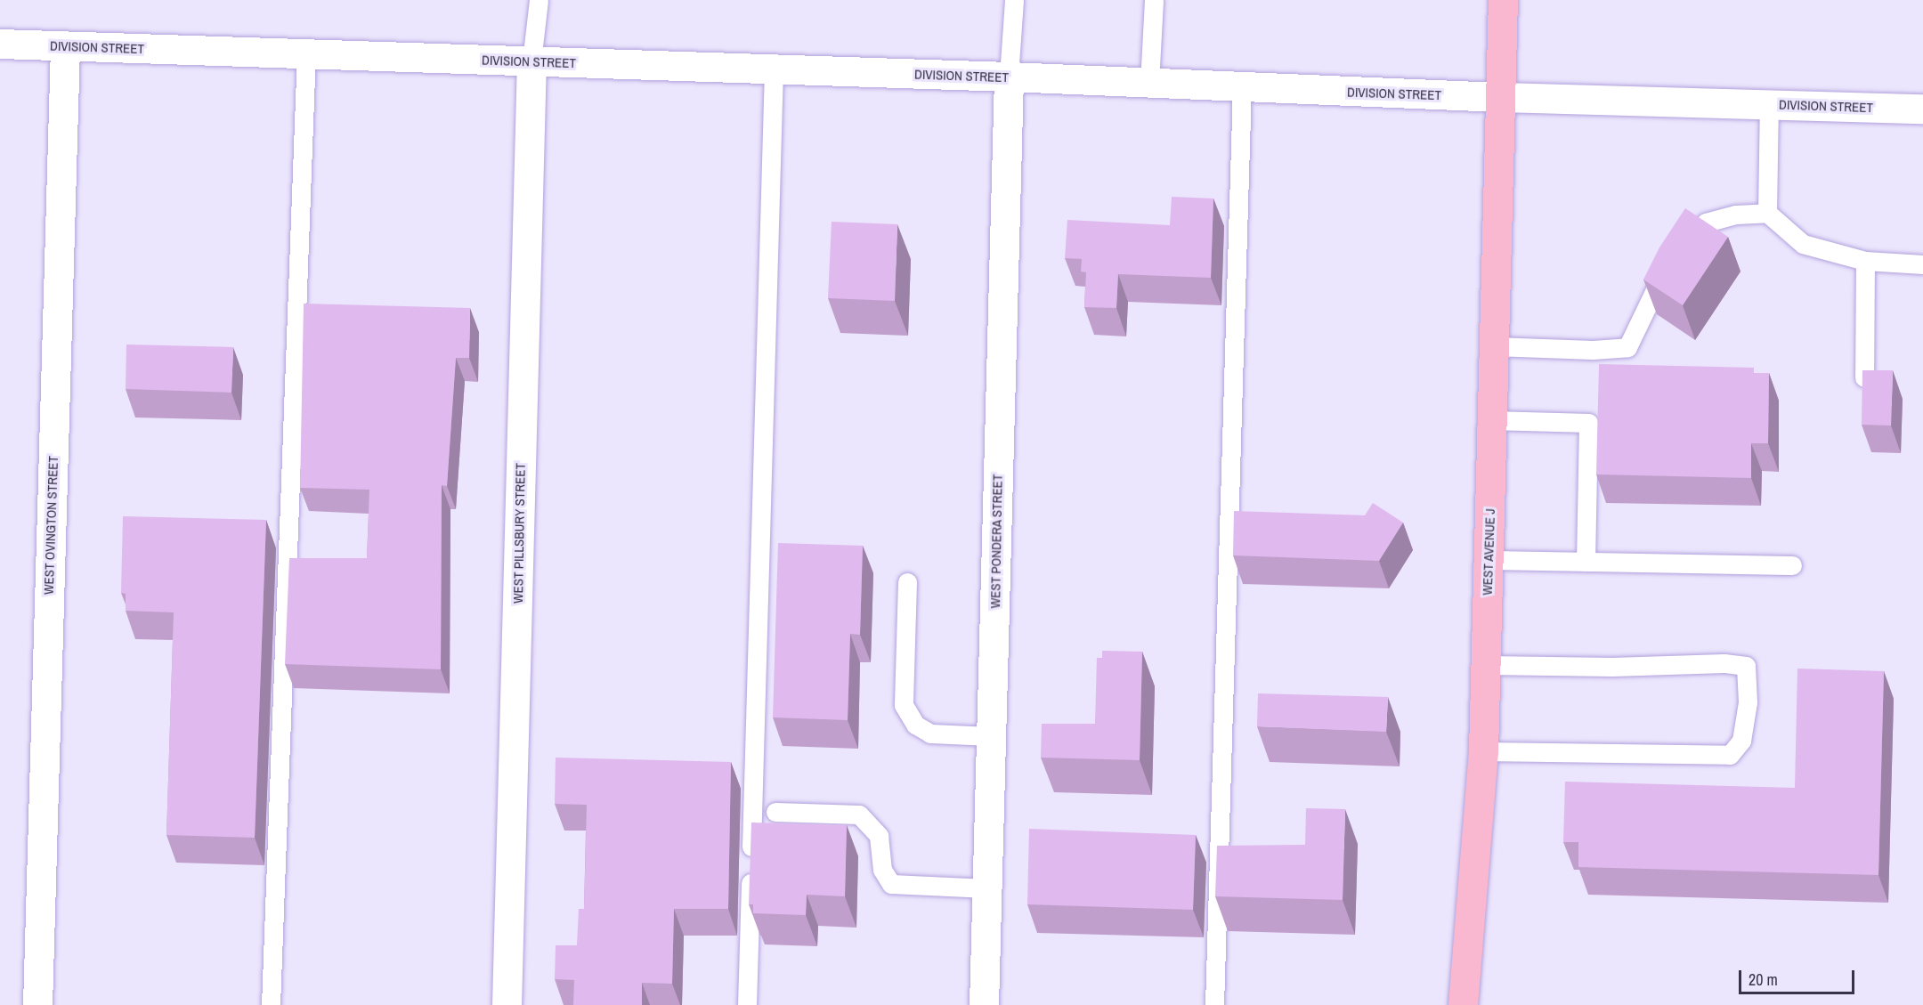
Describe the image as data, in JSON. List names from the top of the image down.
{
  "streets": {
    "main road": ["WEST AVENUE J"],
    "street": [
      "DIVISION STREET",
      "WEST OVINGTON STREET",
      "WEST PILLSBURY STREET",
      "WEST PONDERA STREET"
    ]
  },
  "crossings": [
    ["DIVISION STREET", "WEST OVINGTON STREET"],
    ["DIVISION STREET", "WEST PILLSBURY STREET"],
    ["DIVISION STREET", "WEST PONDERA STREET"],
    ["DIVISION STREET", "WEST AVENUE J"]
  ],
  "scale_bar": "20 m"
}
